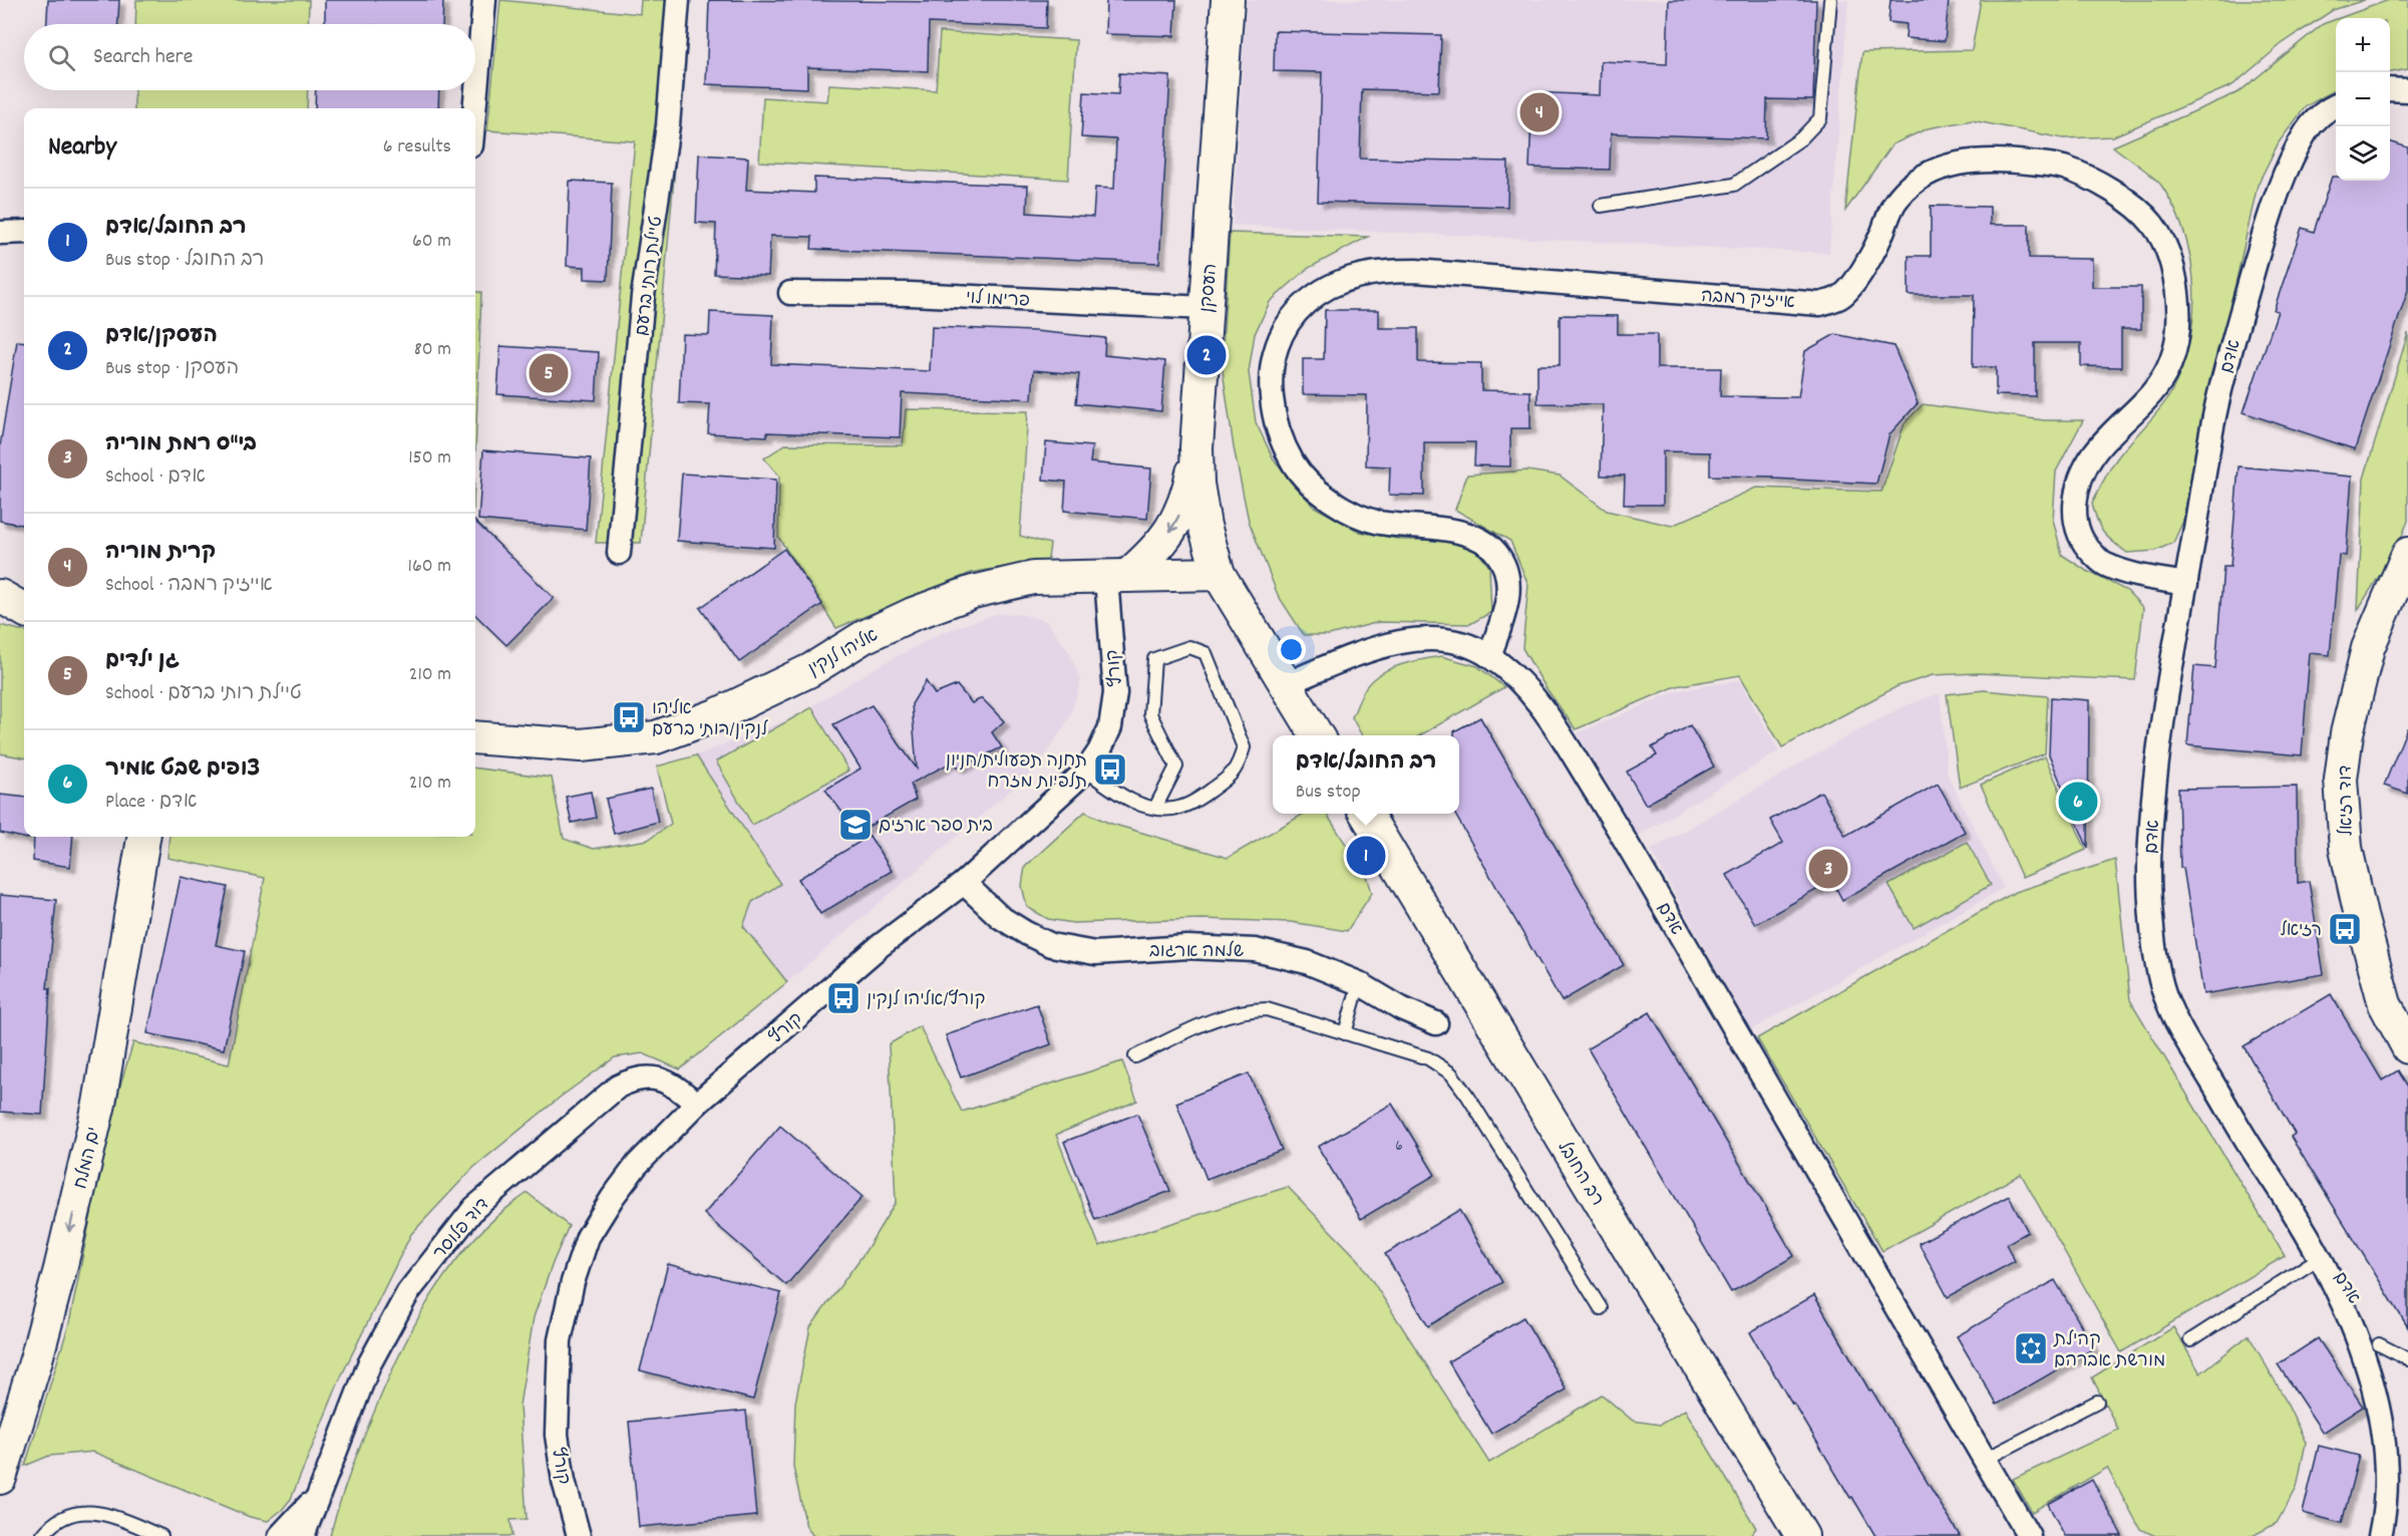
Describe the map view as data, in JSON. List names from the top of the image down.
{
  "streets": {
    "street": [
      "טיילת רותי ברעם",
      "העסקן",
      "פרימו לוי",
      "אייזיק רמבה",
      "אדם",
      "אליהו לנקין",
      "קורץ",
      "דוד רזיאל",
      "שלמה ארגוב",
      "ים המלח",
      "רב החובל",
      "דוד פלוסר"
    ]
  },
  "crossings": [
    ["העסקן", "פרימו לוי"],
    ["העסקן", "אליהו לנקין"],
    ["אייזיק רמבה", "אדם"],
    ["אליהו לנקין", "קורץ"],
    ["קורץ", "שלמה ארגוב"],
    ["קורץ", "דוד פלוסר"]
  ],
  "one_way": ["ים המלח"],
  "places": {
    "bus stop": [
      "אליהו לנקין/רותי ברעם",
      "תחנה תפעולית/חניון תלפיות מזרח",
      "רזיאל",
      "קורץ/אליהו לנקין"
    ],
    "school or university": ["בית ספר ארזים"],
    "synagogue": ["קהילת מורשת אברהם"]
  },
  "house_numbers": ["6"],
  "page": {
    "map_buttons": ["+", "−"],
    "search": "Search here",
    "pins": [
      "4",
      "2",
      "5",
      "6",
      "1",
      "3"
    ],
    "heading": ["Nearby", "6 results"],
    "list": [
      {
        "mark": "1",
        "name": "רב החובל/אדם",
        "note": "Bus stop · רב החובל",
        "value": "60 m"
      },
      {
        "mark": "2",
        "name": "העסקן/אדם",
        "note": "Bus stop · העסקן",
        "value": "80 m"
      },
      {
        "mark": "3",
        "name": "בי\"ס רמת מוריה",
        "note": "School · אדם",
        "value": "150 m"
      },
      {
        "mark": "4",
        "name": "קרית מוריה",
        "note": "School · אייזיק רמבה",
        "value": "160 m"
      },
      {
        "mark": "5",
        "name": "גן ילדים",
        "note": "School · טיילת רותי ברעם",
        "value": "210 m"
      },
      {
        "mark": "6",
        "name": "צופים שבט אמיר",
        "note": "Place · אדם",
        "value": "210 m"
      }
    ],
    "popup": ["רב החובל/אדם", "Bus stop"]
  }
}
